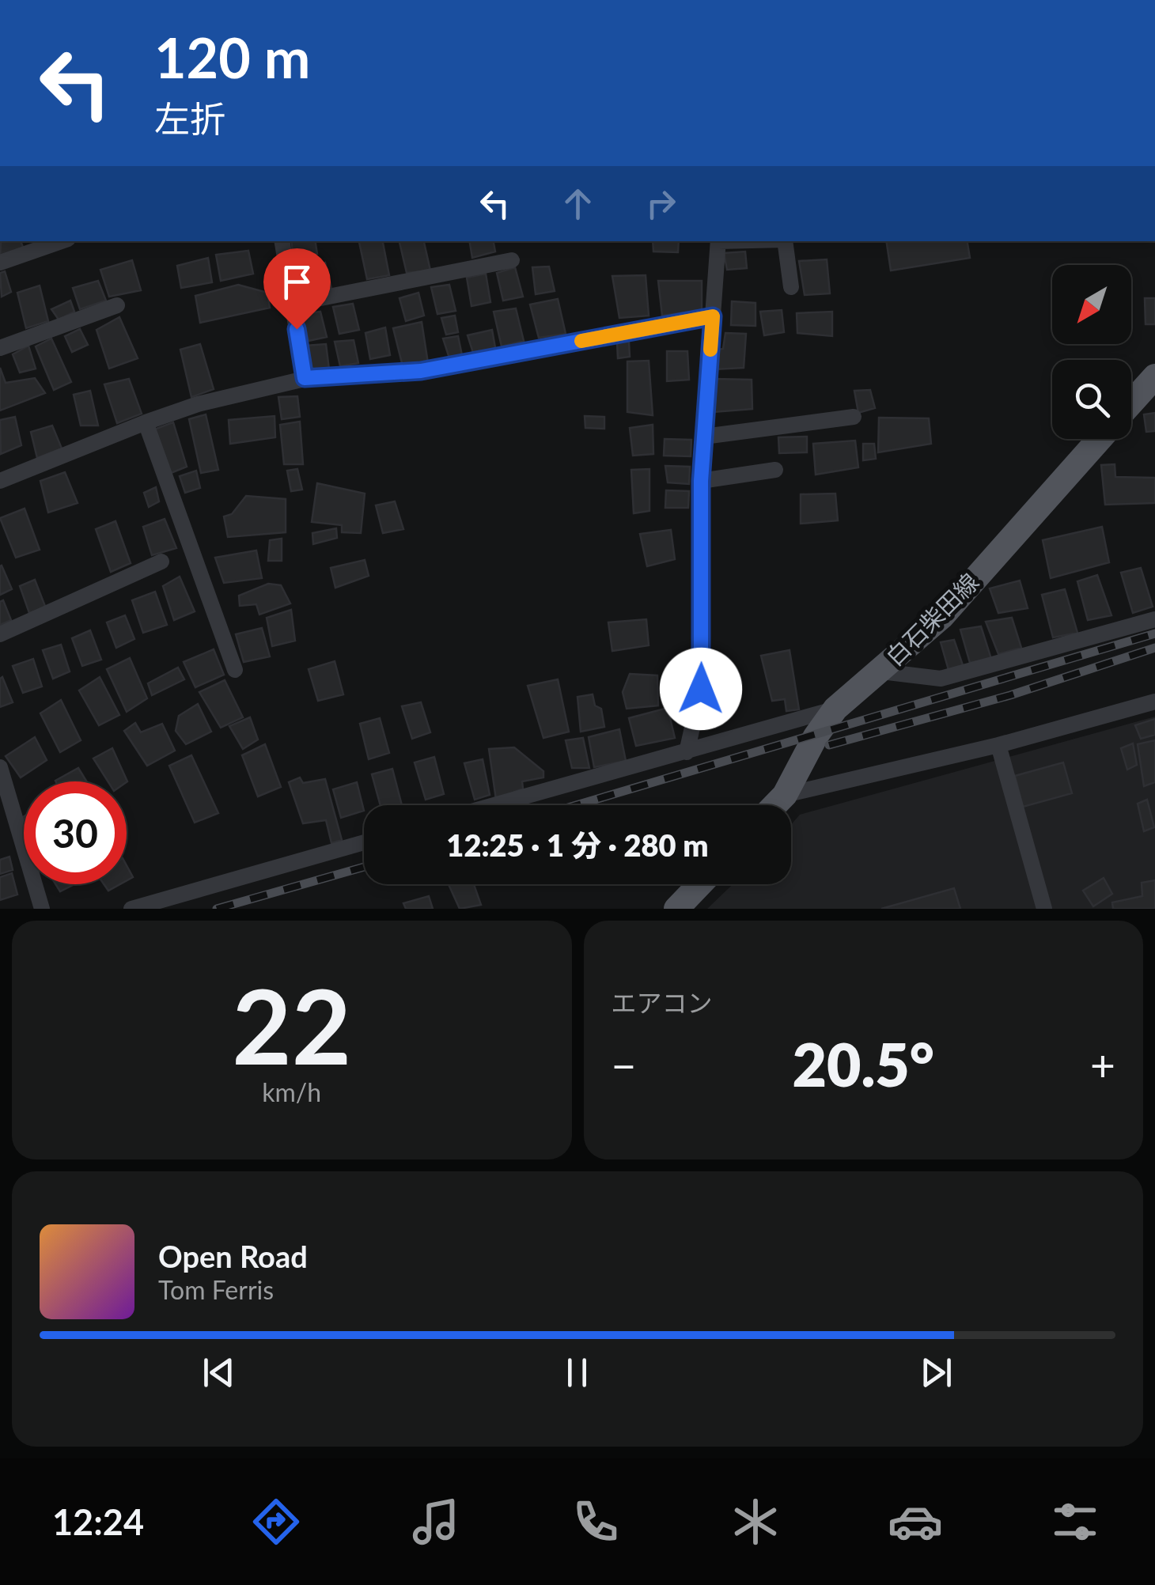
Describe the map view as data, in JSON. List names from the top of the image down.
{
  "streets": {
    "main road": ["白石柴田線"]
  },
  "north": "bottom left",
  "page": {
    "turn": ["120 m", "左折"],
    "limit": "30",
    "trip": "12:25 · 1 分 · 280 m",
    "tile": [
      ["22", "km/h"],
      "エアコン"
    ],
    "heat": ["−", "20.5°", "+"],
    "song": ["Open Road", "Tom Ferris"],
    "tabs": "12:24"
  }
}
